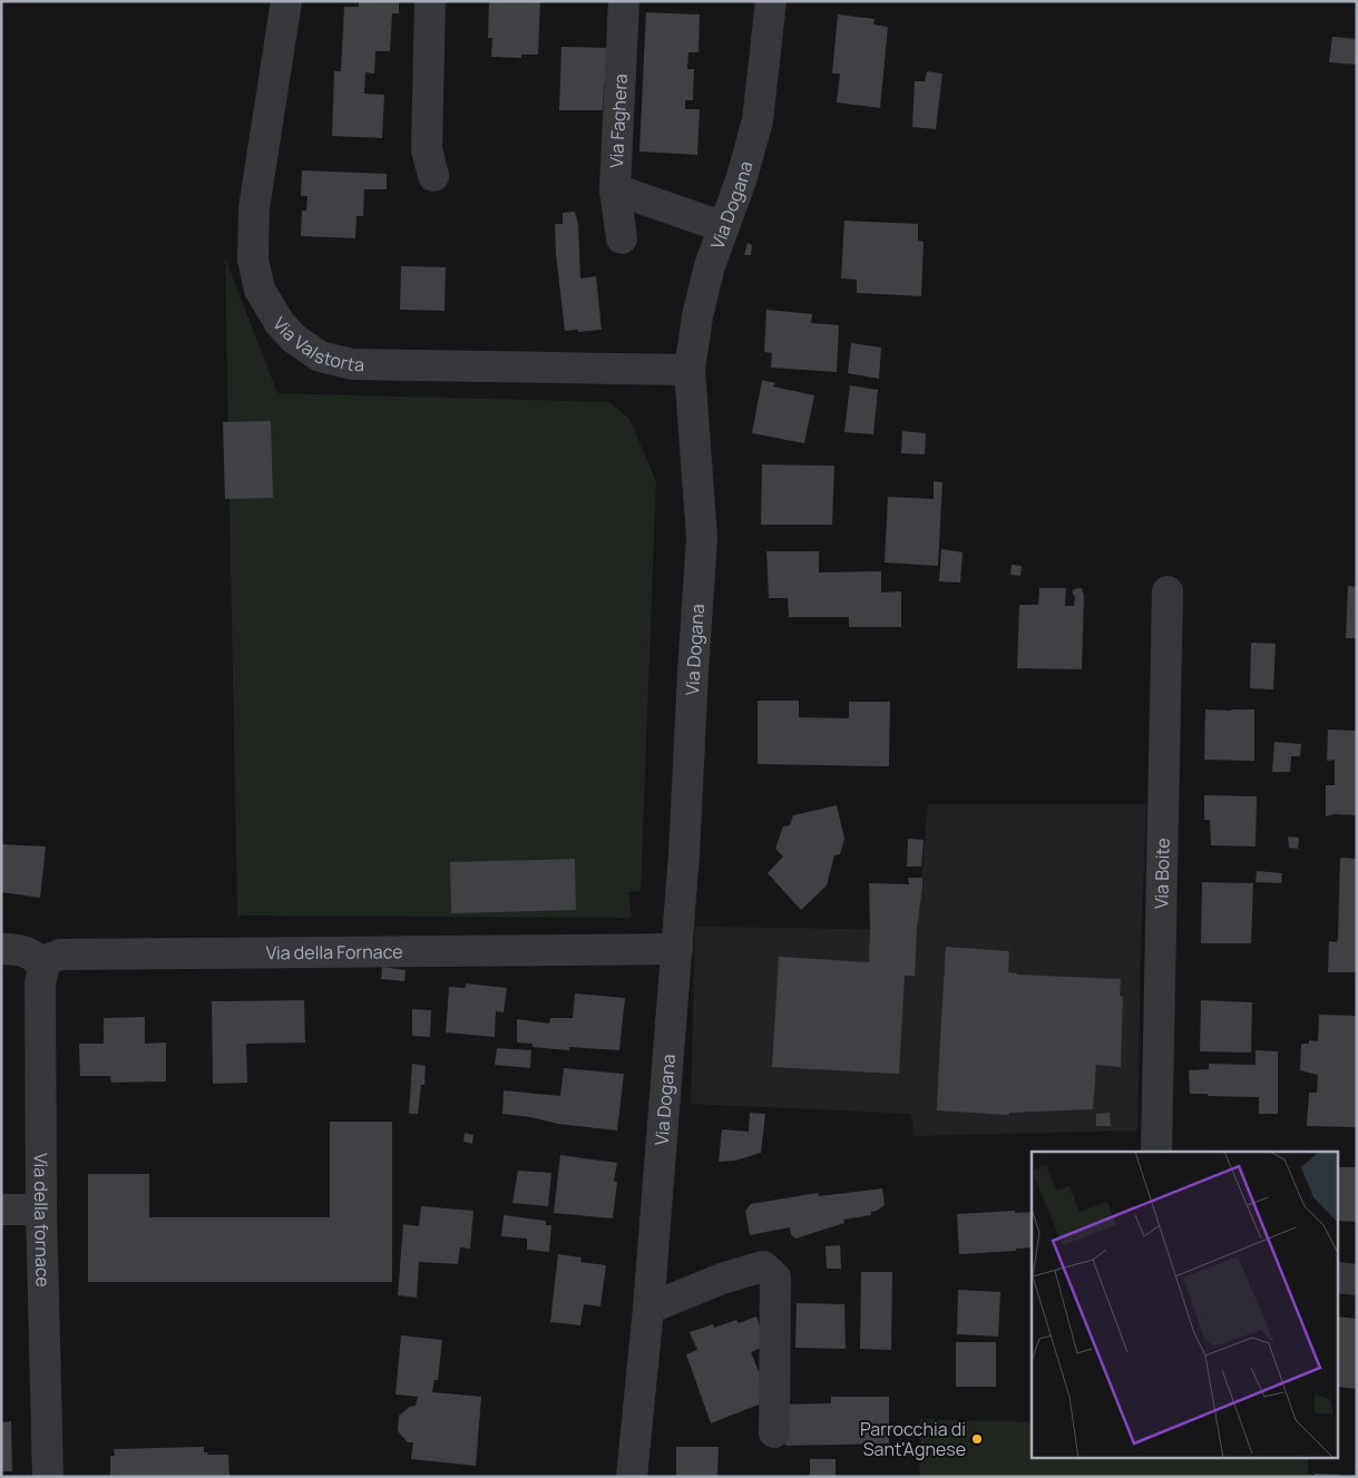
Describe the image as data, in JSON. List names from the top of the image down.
{
  "streets": {
    "street": [
      "Via Faghera",
      "Via Dogana",
      "Via Valstorta",
      "Via Boite",
      "Via della Fornace",
      "Via della fornace"
    ]
  },
  "crossings": [
    ["Via Dogana", "Via Valstorta"],
    ["Via Dogana", "Via della Fornace"],
    ["Via della Fornace", "Via della fornace"]
  ],
  "places": ["Parrocchia di Sant'Agnese"]
}
